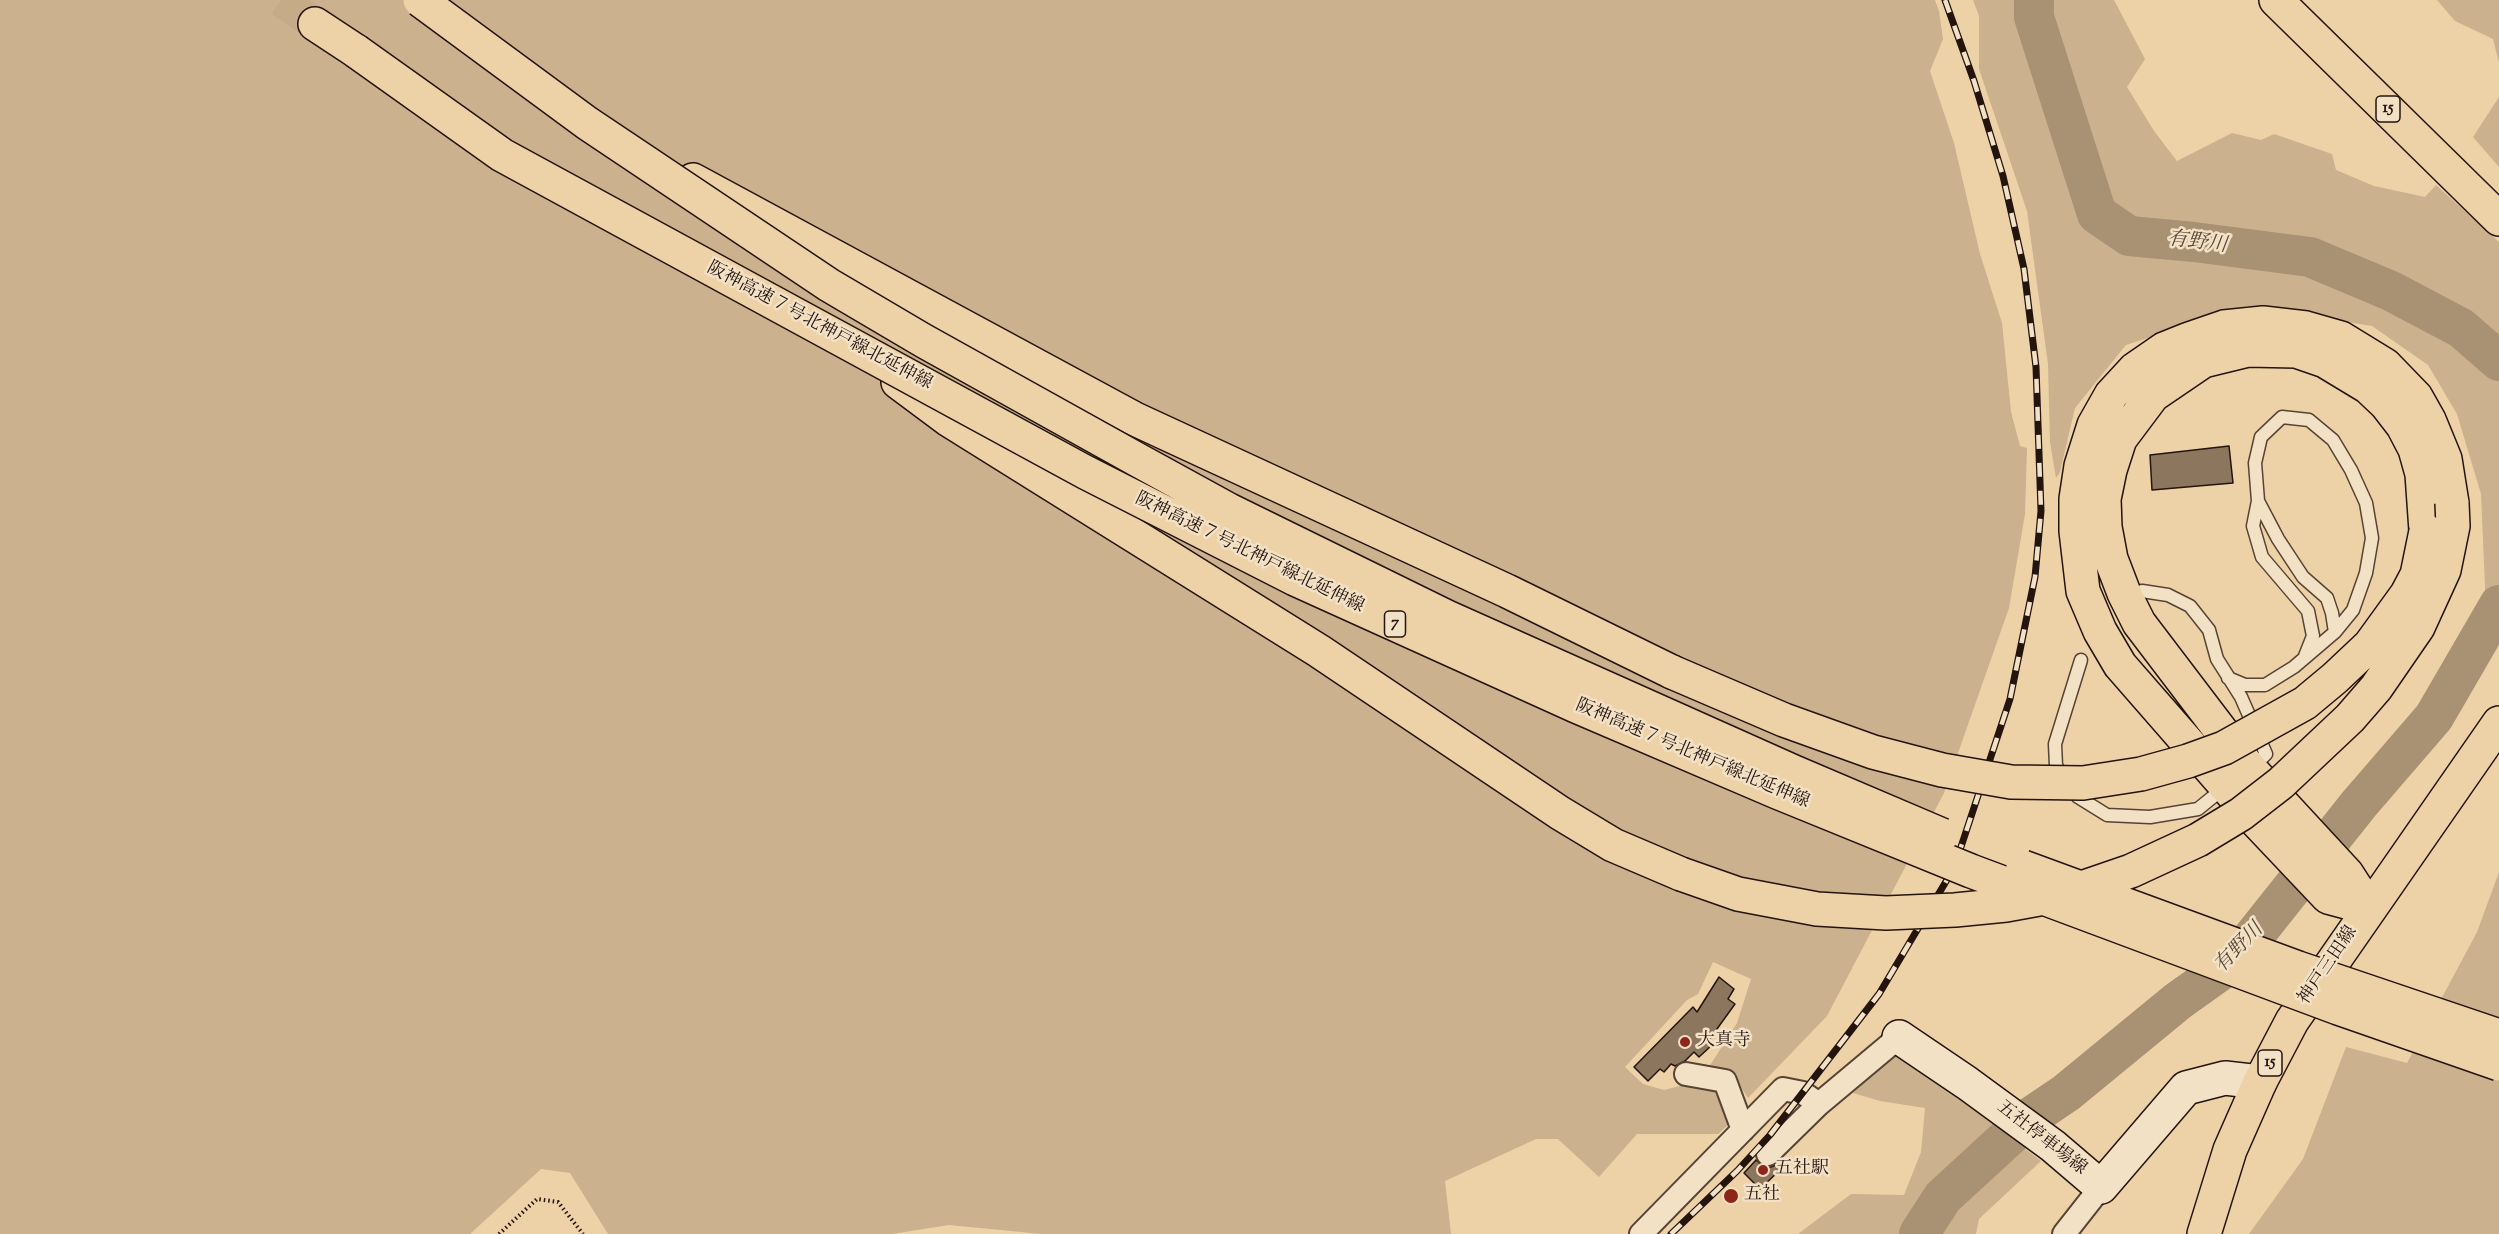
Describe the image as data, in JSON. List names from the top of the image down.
{
  "streets": {
    "main road": [
      "15",
      "阪神高速７号北神戸線北延伸線",
      "7",
      "神戸三田線",
      "五社停車場線"
    ]
  },
  "crossings": [
    ["神戸三田線", "五社停車場線"]
  ],
  "water": ["有野川"],
  "places": ["大真寺", "五社駅", "五社"]
}
